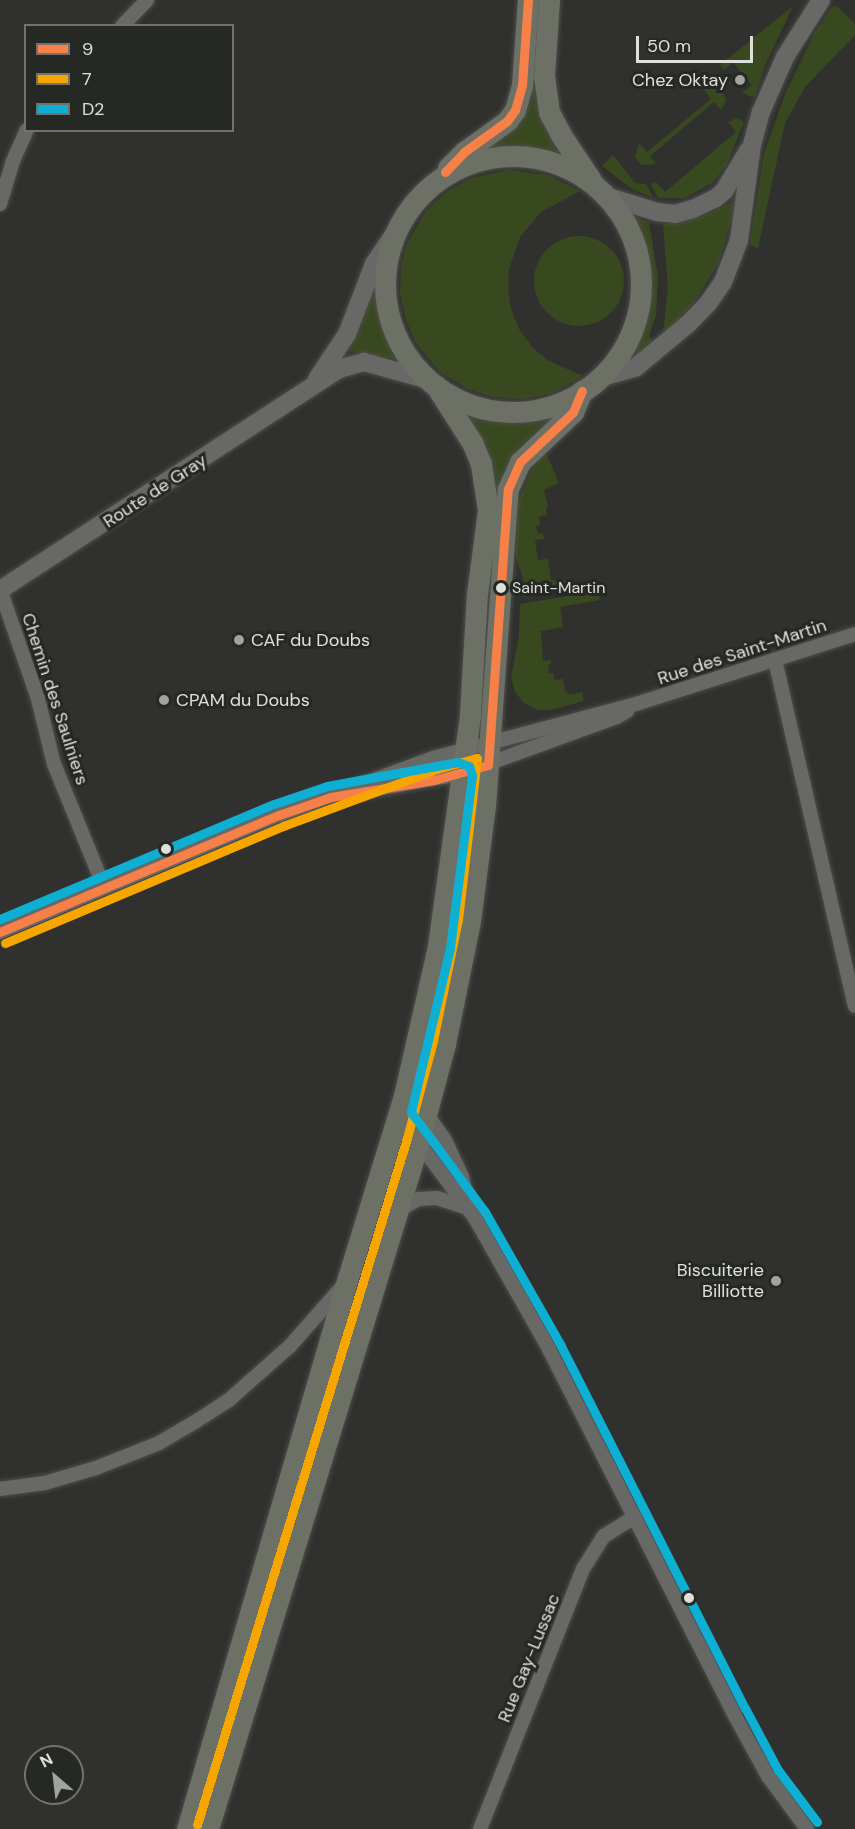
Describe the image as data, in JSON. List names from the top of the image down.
{
  "streets": {
    "main road": ["Route de Gray"],
    "street": ["Rue des Saint-Martin", "Chemin des Saulniers", "Rue Gay-Lussac"]
  },
  "crossings": [
    ["Route de Gray", "Chemin des Saulniers"]
  ],
  "places": [
    "Chez Oktay",
    "Saint-Martin",
    "CAF du Doubs",
    "CPAM du Doubs",
    "Biscuiterie Billiotte"
  ],
  "lines": ["transit line 9", "transit line 7", "transit line D2"],
  "legend": ["9", "7", "D2"],
  "scale_bar": "50 m",
  "north": "top left"
}
